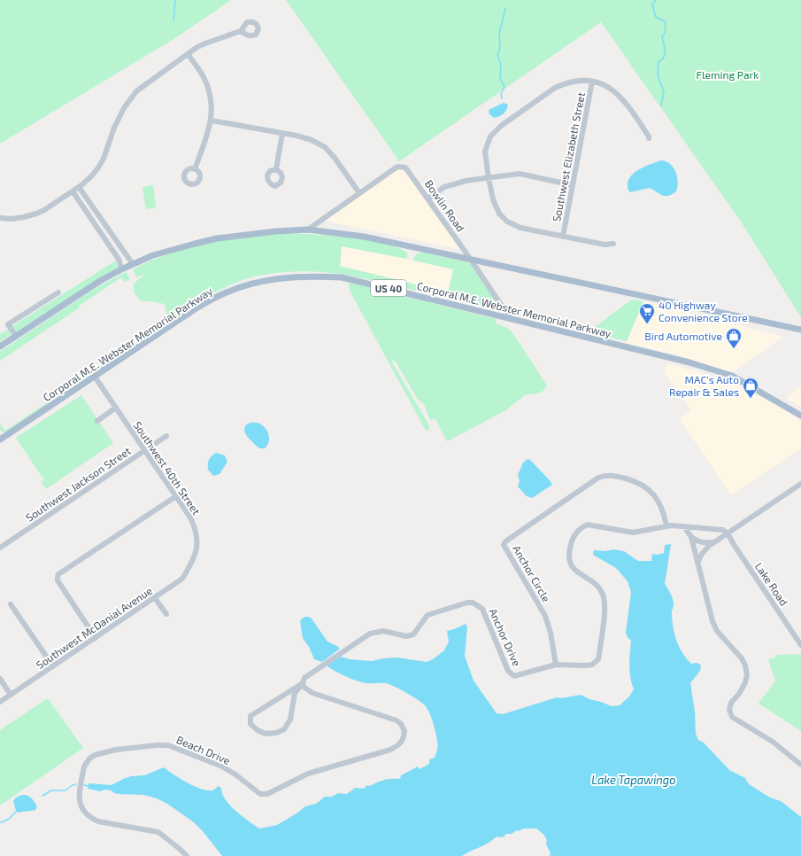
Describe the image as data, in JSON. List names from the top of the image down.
{
  "streets": {
    "main road": ["US 40", "Corporal M.E. Webster Memorial Parkway"],
    "street": [
      "Southwest Elizabeth Street",
      "Bowlin Road",
      "Southwest 40th Street",
      "Southwest Jackson Street",
      "Anchor Circle",
      "Lake Road",
      "Southwest McDanial Avenue",
      "Anchor Drive",
      "Beach Drive"
    ]
  },
  "crossings": [
    ["Bowlin Road", "Corporal M.E. Webster Memorial Parkway"],
    ["Corporal M.E. Webster Memorial Parkway", "Southwest 40th Street"],
    ["Southwest 40th Street", "Southwest Jackson Street"],
    ["Southwest 40th Street", "Southwest McDanial Avenue"],
    ["Anchor Circle", "Anchor Drive"],
    ["Lake Road", "Anchor Drive"],
    ["Anchor Drive", "Beach Drive"]
  ],
  "water": ["Lake Tapawingo"],
  "parks": ["Fleming Park"],
  "places": {
    "supermarket": ["40 Highway Convenience Store"],
    "shop": ["Bird Automotive", "MAC's Auto Repair & Sales"]
  }
}
